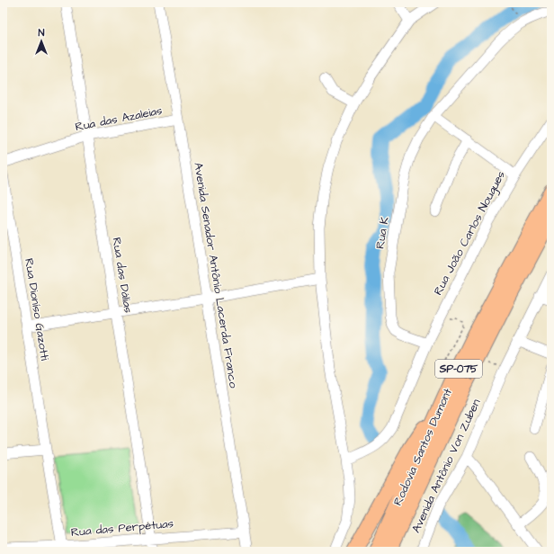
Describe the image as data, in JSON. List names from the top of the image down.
{
  "streets": {
    "highway": ["SP-075", "Rodovia Santos Dumont"],
    "street": [
      "Rua das Azaleias",
      "Rua K",
      "Rua João Carlos Nougues",
      "Rua das Dálias",
      "Avenida Senador Antônio Lacerda Franco",
      "Rua Dioníso Gazotti",
      "Avenida Antônio Von Zuben",
      "Rua das Perpétuas"
    ]
  },
  "crossings": [
    ["Rua das Azaleias", "Rua das Dálias"],
    ["Rua das Azaleias", "Avenida Senador Antônio Lacerda Franco"],
    ["Rua K", "Rua João Carlos Nougues"],
    ["Rua das Dálias", "Rua das Perpétuas"],
    ["Avenida Senador Antônio Lacerda Franco", "Rua das Perpétuas"],
    ["Rua Dioníso Gazotti", "Rua das Perpétuas"]
  ],
  "north": "top"
}
